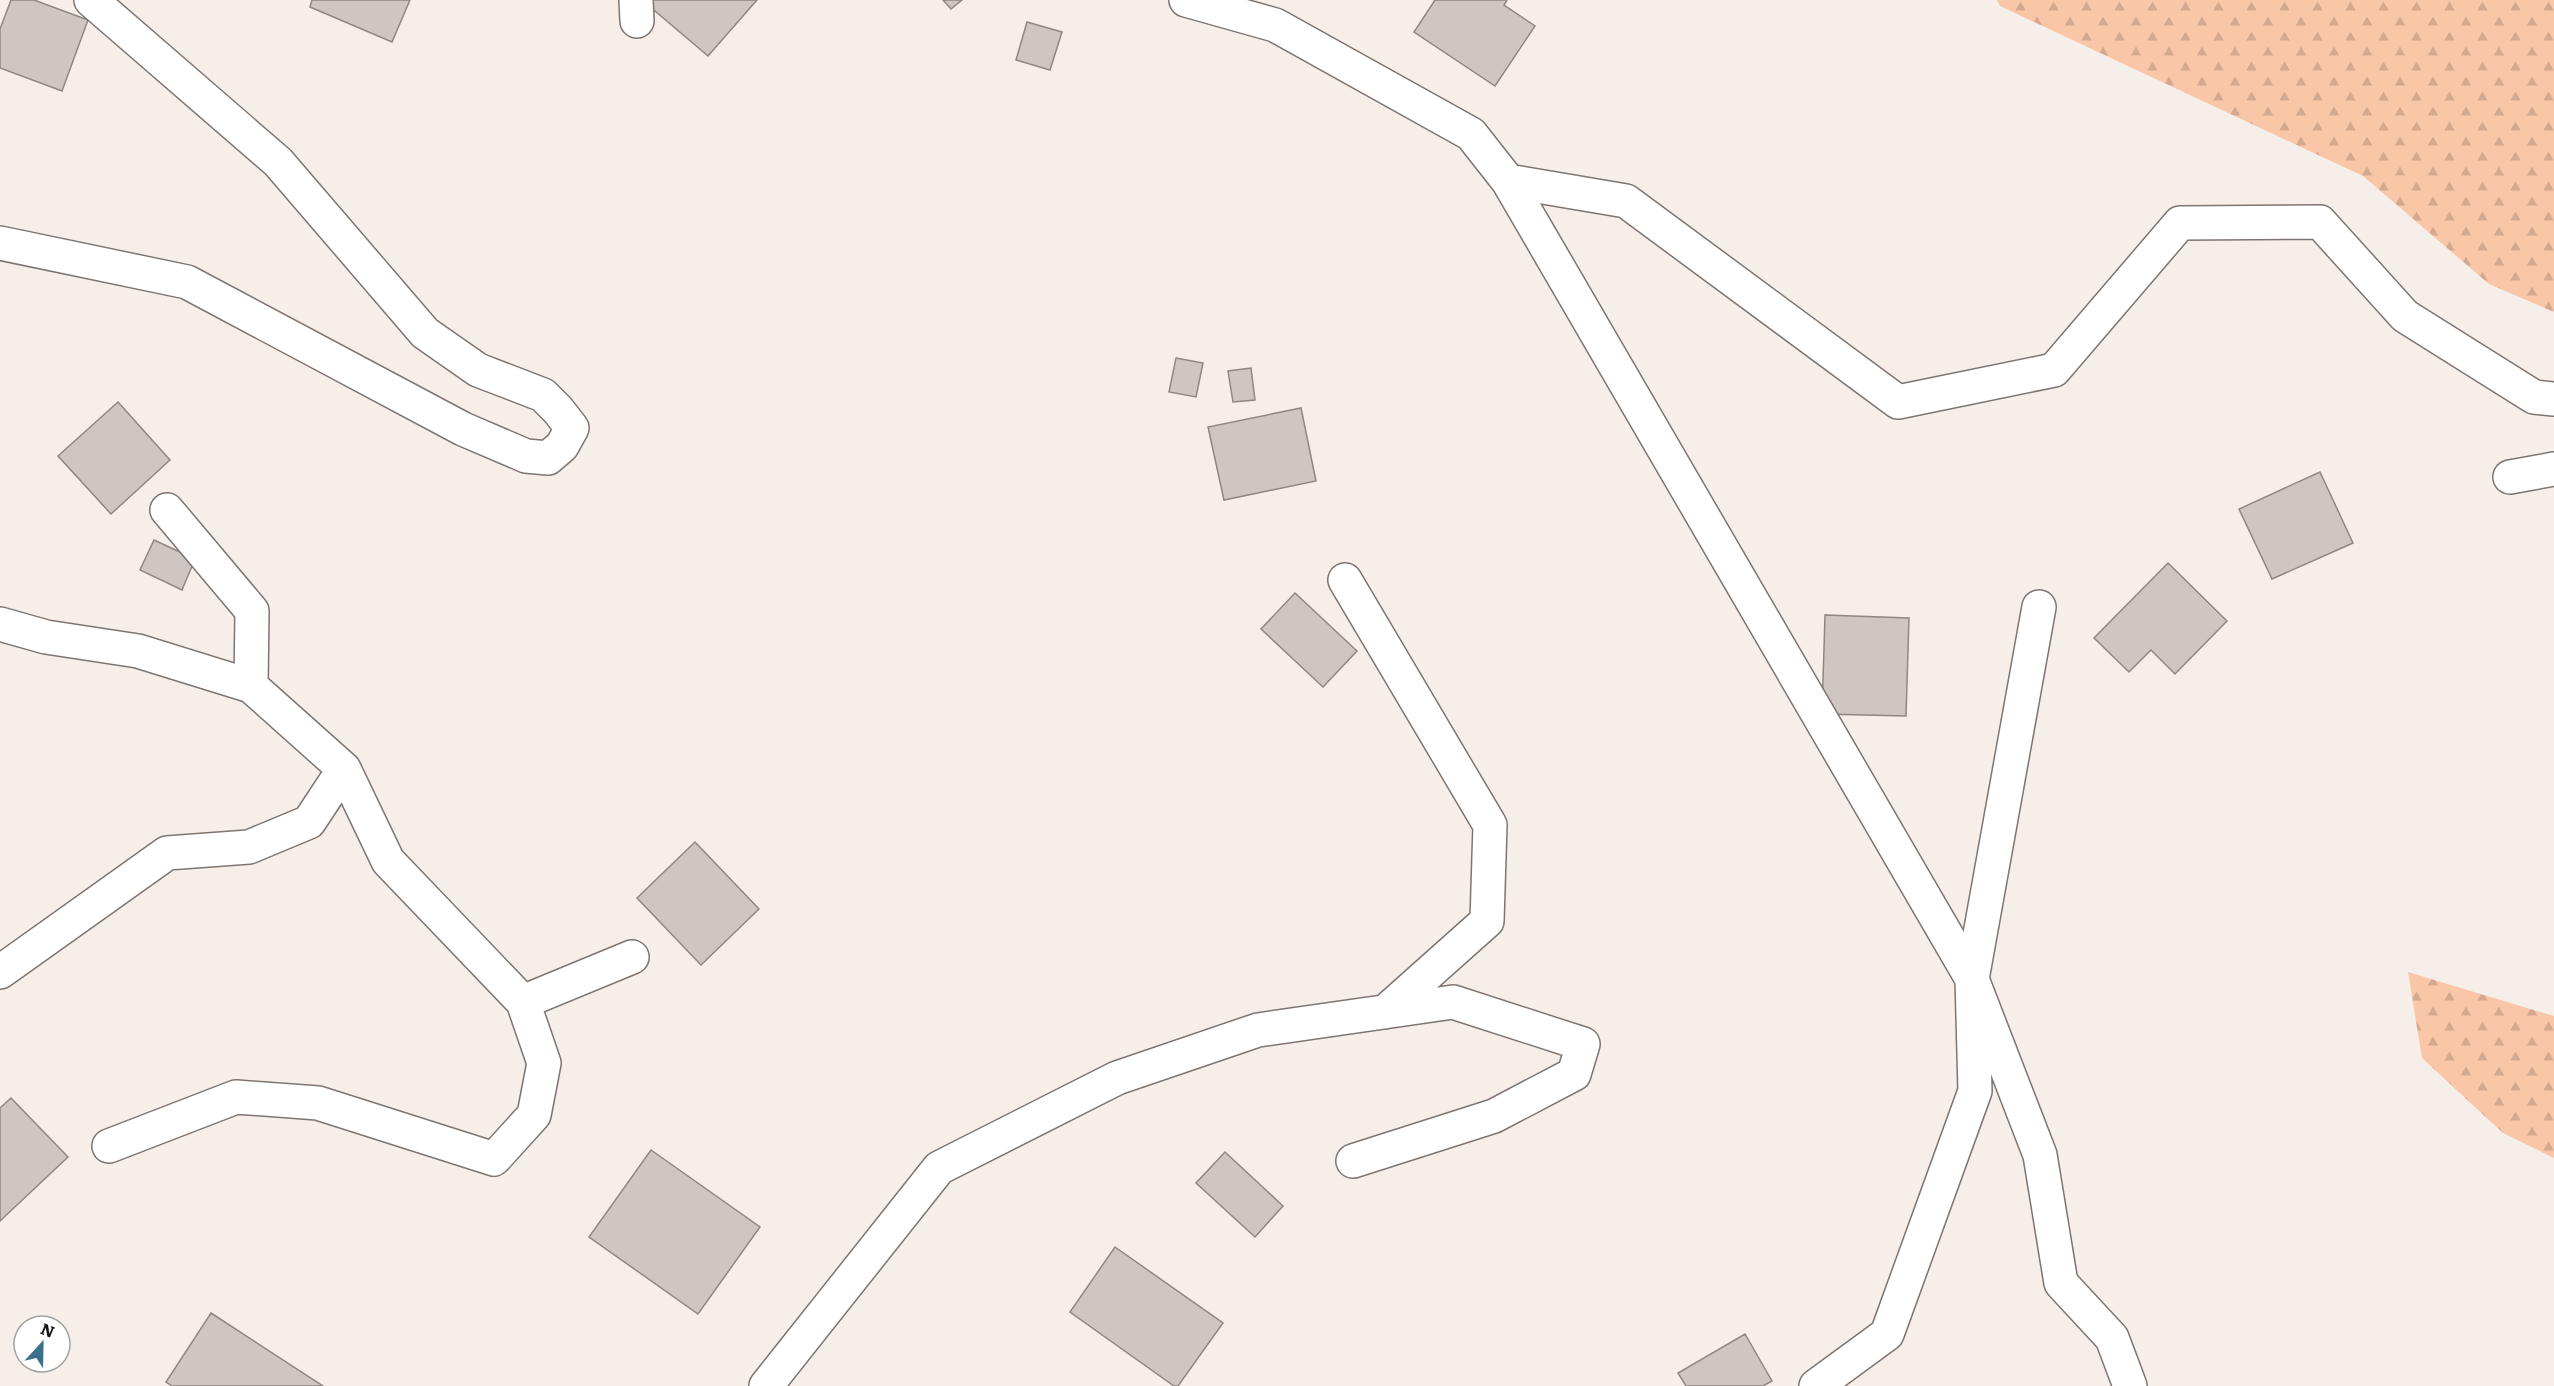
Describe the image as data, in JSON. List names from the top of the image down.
{
  "north": "top"
}
